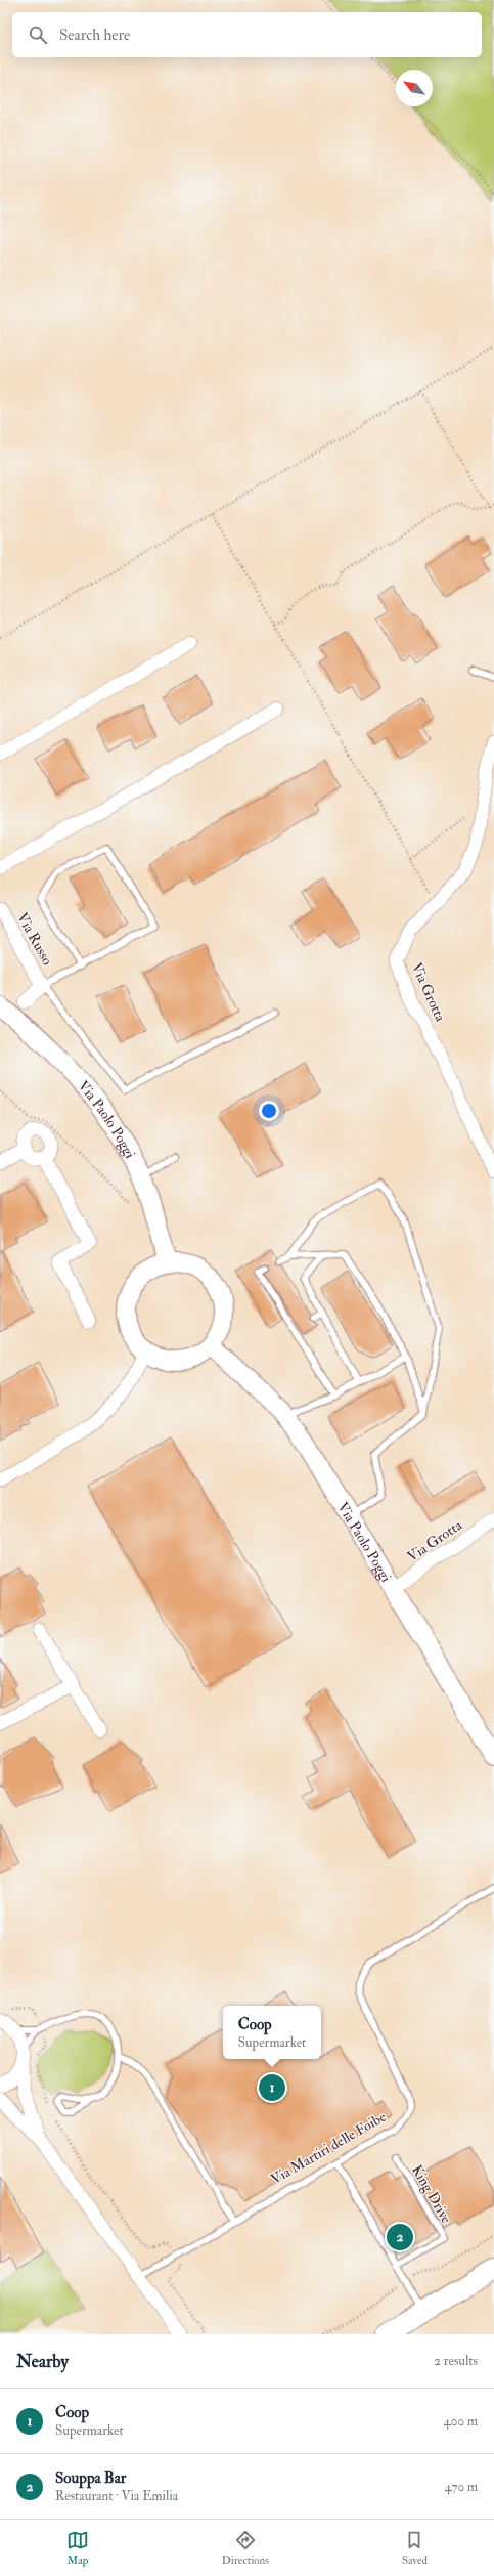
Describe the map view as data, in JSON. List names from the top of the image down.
{
  "streets": {
    "main road": ["Via Paolo Poggi"],
    "street": ["Via Russo", "Via Grotta"],
    "lane": ["Via Martiri delle Foibe", "King Drive"]
  },
  "crossings": [
    ["Via Grotta", "Via Paolo Poggi"]
  ],
  "north": "top left",
  "page": {
    "search": "Search here",
    "popup": ["Coop", "Supermarket"],
    "pins": ["1", "2"],
    "heading": ["Nearby", "2 results"],
    "list": [
      {
        "mark": "1",
        "name": "Coop",
        "note": "Supermarket",
        "value": "400 m"
      },
      {
        "mark": "2",
        "name": "Souppa Bar",
        "note": "Restaurant · Via Emilia",
        "value": "470 m"
      }
    ],
    "nav": ["Map", "Directions", "Saved"]
  }
}
